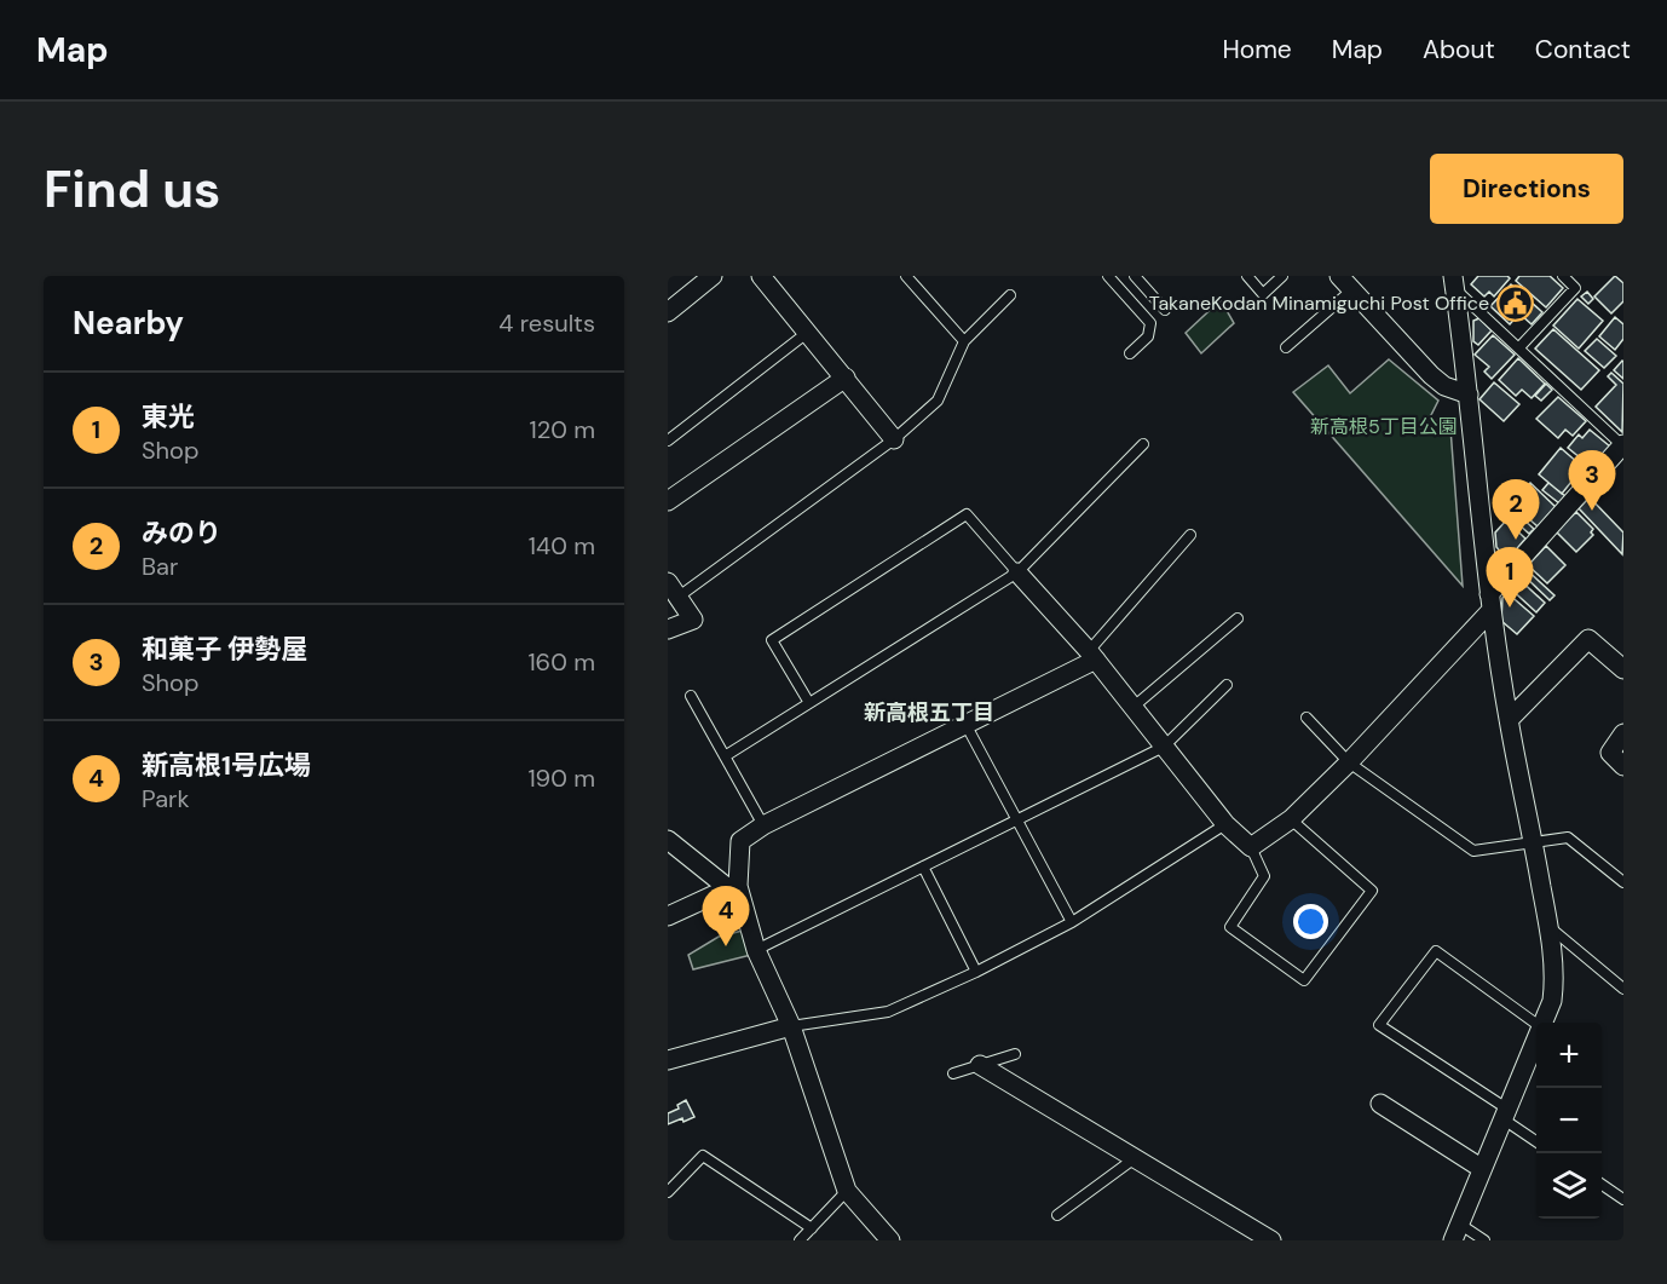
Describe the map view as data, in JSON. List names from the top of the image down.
{
  "districts": ["新高根五丁目"],
  "parks": ["新高根5丁目公園"],
  "places": {
    "public building": ["TakaneKodan Minamiguchi Post Office"]
  },
  "page": {
    "header": "Map",
    "nav": [
      "Home",
      "Map",
      "About",
      "Contact"
    ],
    "buttons": "Directions",
    "title": "Find us",
    "heading": ["Nearby", "4 results"],
    "list": [
      {
        "mark": "1",
        "name": "東光",
        "note": "Shop",
        "value": "120 m"
      },
      {
        "mark": "2",
        "name": "みのり",
        "note": "Bar",
        "value": "140 m"
      },
      {
        "mark": "3",
        "name": "和菓子 伊勢屋",
        "note": "Shop",
        "value": "160 m"
      },
      {
        "mark": "4",
        "name": "新高根1号広場",
        "note": "Park",
        "value": "190 m"
      }
    ],
    "pins": [
      "3",
      "2",
      "1",
      "4"
    ],
    "map_buttons": ["+", "−"]
  }
}
